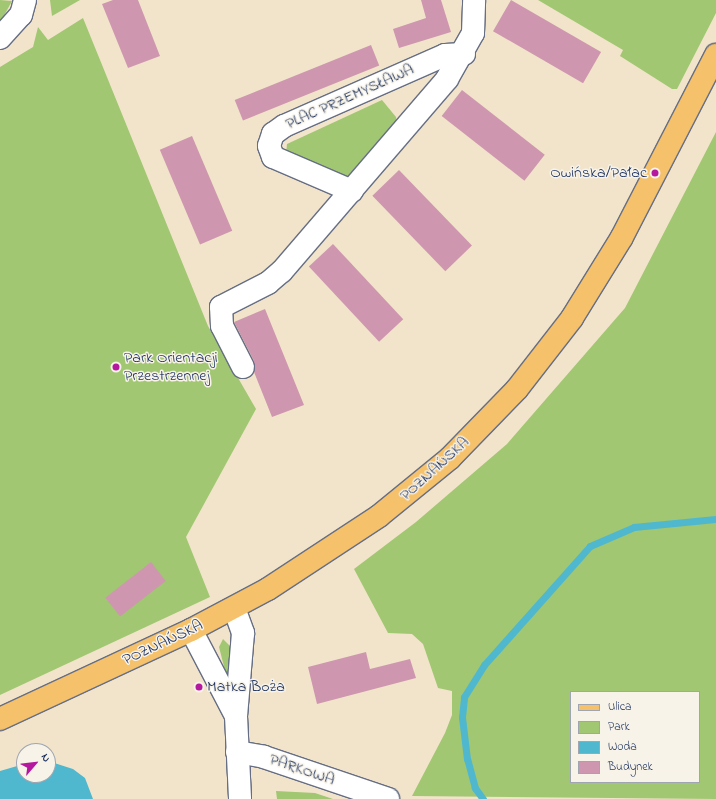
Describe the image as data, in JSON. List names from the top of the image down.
{
  "streets": {
    "main road": ["POZNAŃSKA"],
    "street": ["PLAC PRZEMYSŁAWA", "PARKOWA"]
  },
  "places": ["Owińska/Pałac", "Park Orientacji Przestrzennej", "Matka Boża"],
  "legend": [
    "Ulica",
    "Park",
    "Woda",
    "Budynek"
  ],
  "north": "top right"
}
